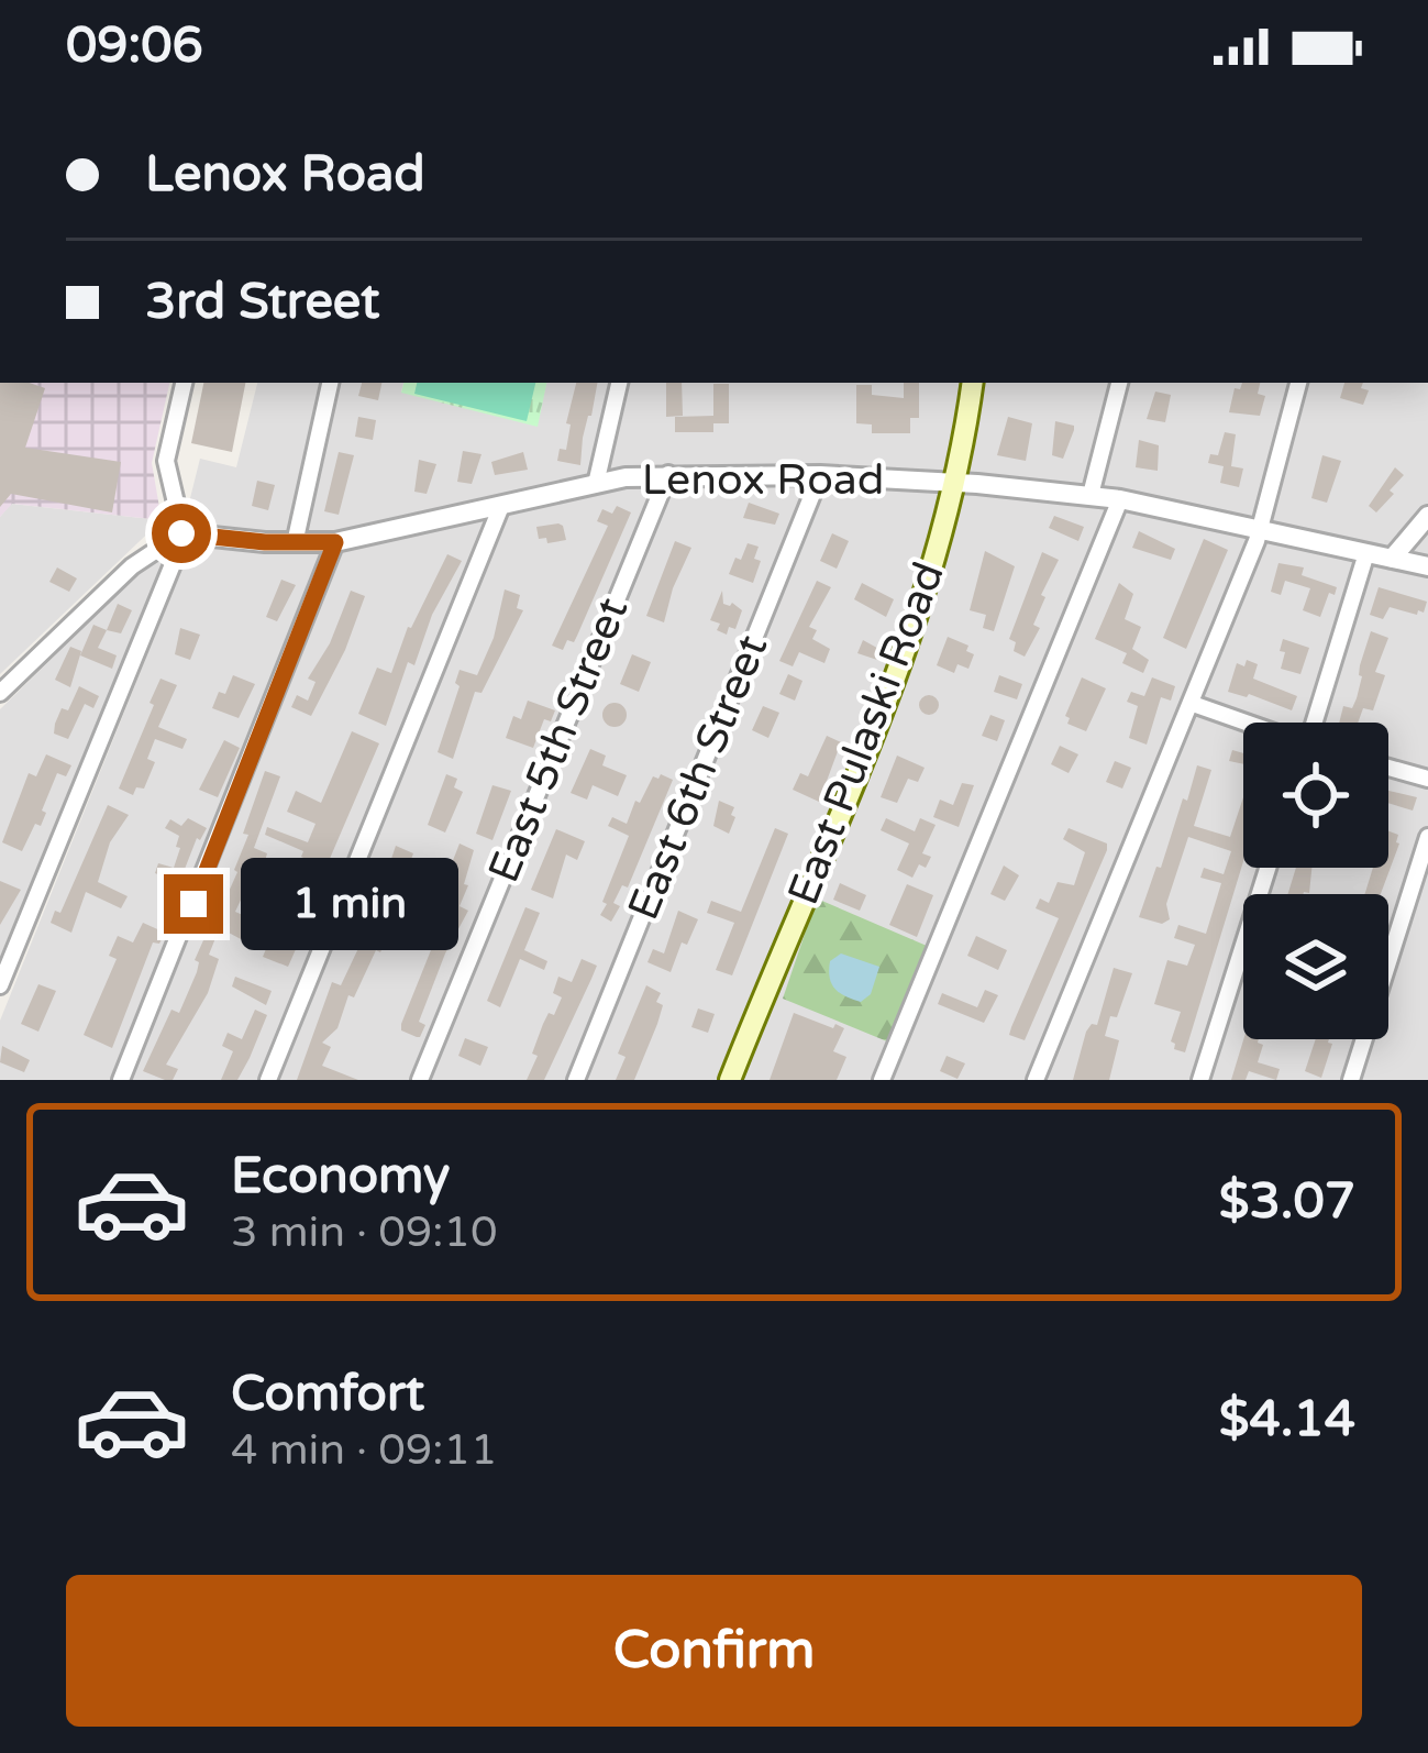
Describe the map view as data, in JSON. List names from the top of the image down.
{
  "streets": {
    "main road": ["East Pulaski Road"],
    "street": ["Lenox Road", "East 5th Street", "East 6th Street"]
  },
  "crossings": [
    ["Lenox Road", "East Pulaski Road"],
    ["Lenox Road", "East 5th Street"],
    ["Lenox Road", "East 6th Street"]
  ],
  "page": {
    "status": "09:06",
    "banner": ["Lenox Road", "3rd Street"],
    "bubble": "1 min",
    "list": [
      {
        "name": "Economy",
        "note": "3 min · 09:10",
        "value": "$3.07"
      },
      {
        "name": "Comfort",
        "note": "4 min · 09:11",
        "value": "$4.14"
      }
    ],
    "buttons": "Confirm"
  }
}
